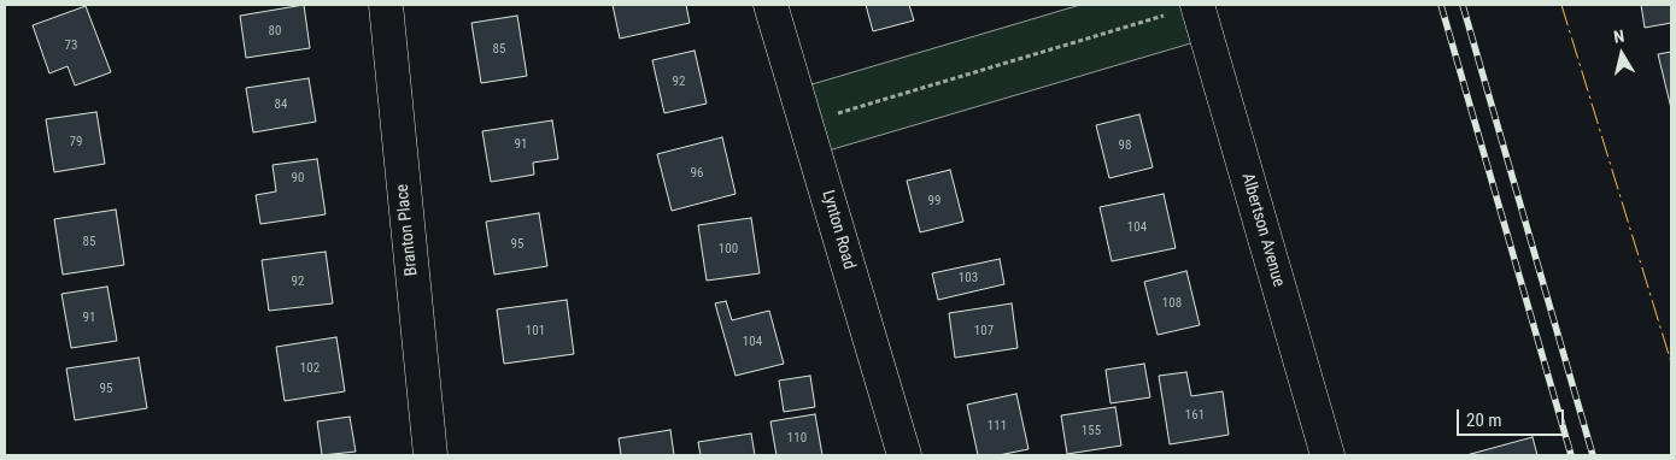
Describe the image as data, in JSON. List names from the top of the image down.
{
  "streets": {
    "street": ["Branton Place", "Lynton Road", "Albertson Avenue"]
  },
  "house_numbers": [
    "80",
    "73",
    "85",
    "92",
    "84",
    "79",
    "91",
    "98",
    "96",
    "90",
    "99",
    "104",
    "85",
    "95",
    "100",
    "103",
    "92",
    "108",
    "91",
    "101",
    "107",
    "104",
    "102",
    "95",
    "161",
    "111",
    "155",
    "110"
  ],
  "scale_bar": "20 m",
  "north": "top"
}
